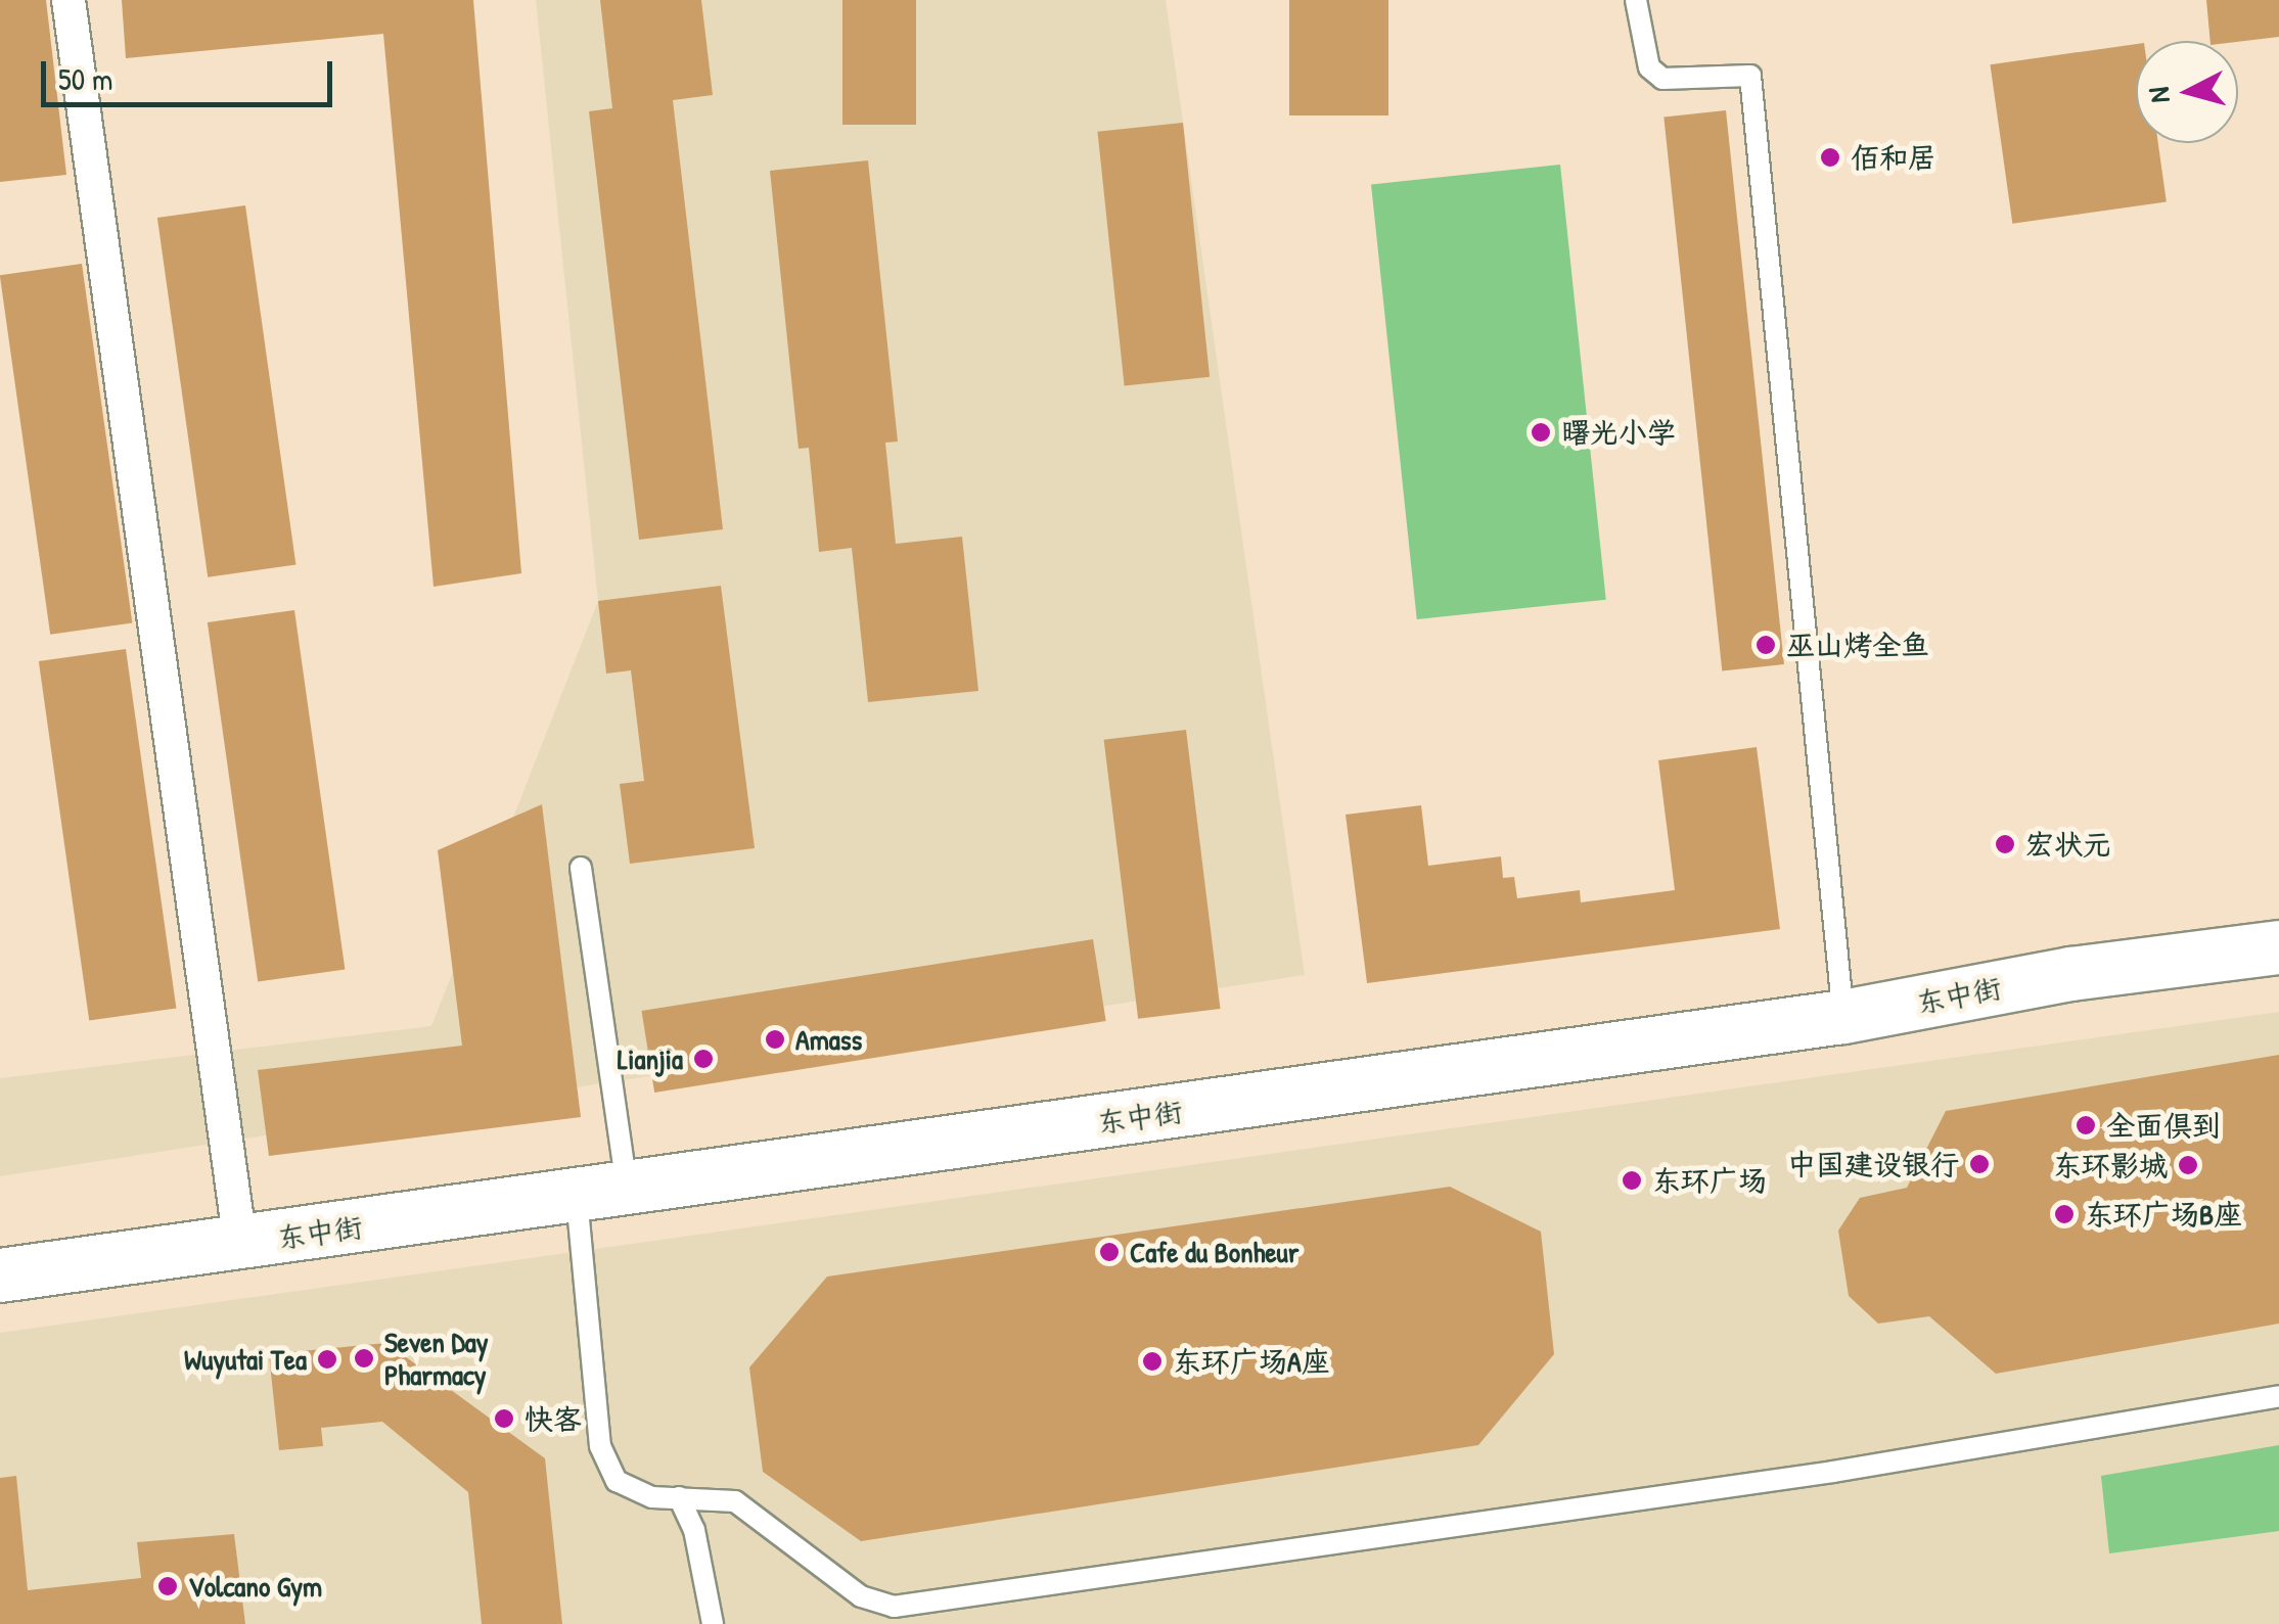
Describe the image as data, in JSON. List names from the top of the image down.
{
  "streets": {
    "street": ["东中街"]
  },
  "places": [
    "佰和居",
    "曙光小学",
    "巫山烤全鱼",
    "宏状元",
    "Amass",
    "Lianjia",
    "全面俱到",
    "中国建设银行",
    "东环影城",
    "东环广场",
    "东环广场B座",
    "Cafe du Bonheur",
    "Seven Day Pharmacy",
    "Wuyutai Tea",
    "东环广场A座",
    "快客",
    "Volcano Gym"
  ],
  "scale_bar": "50 m",
  "north": "left"
}
